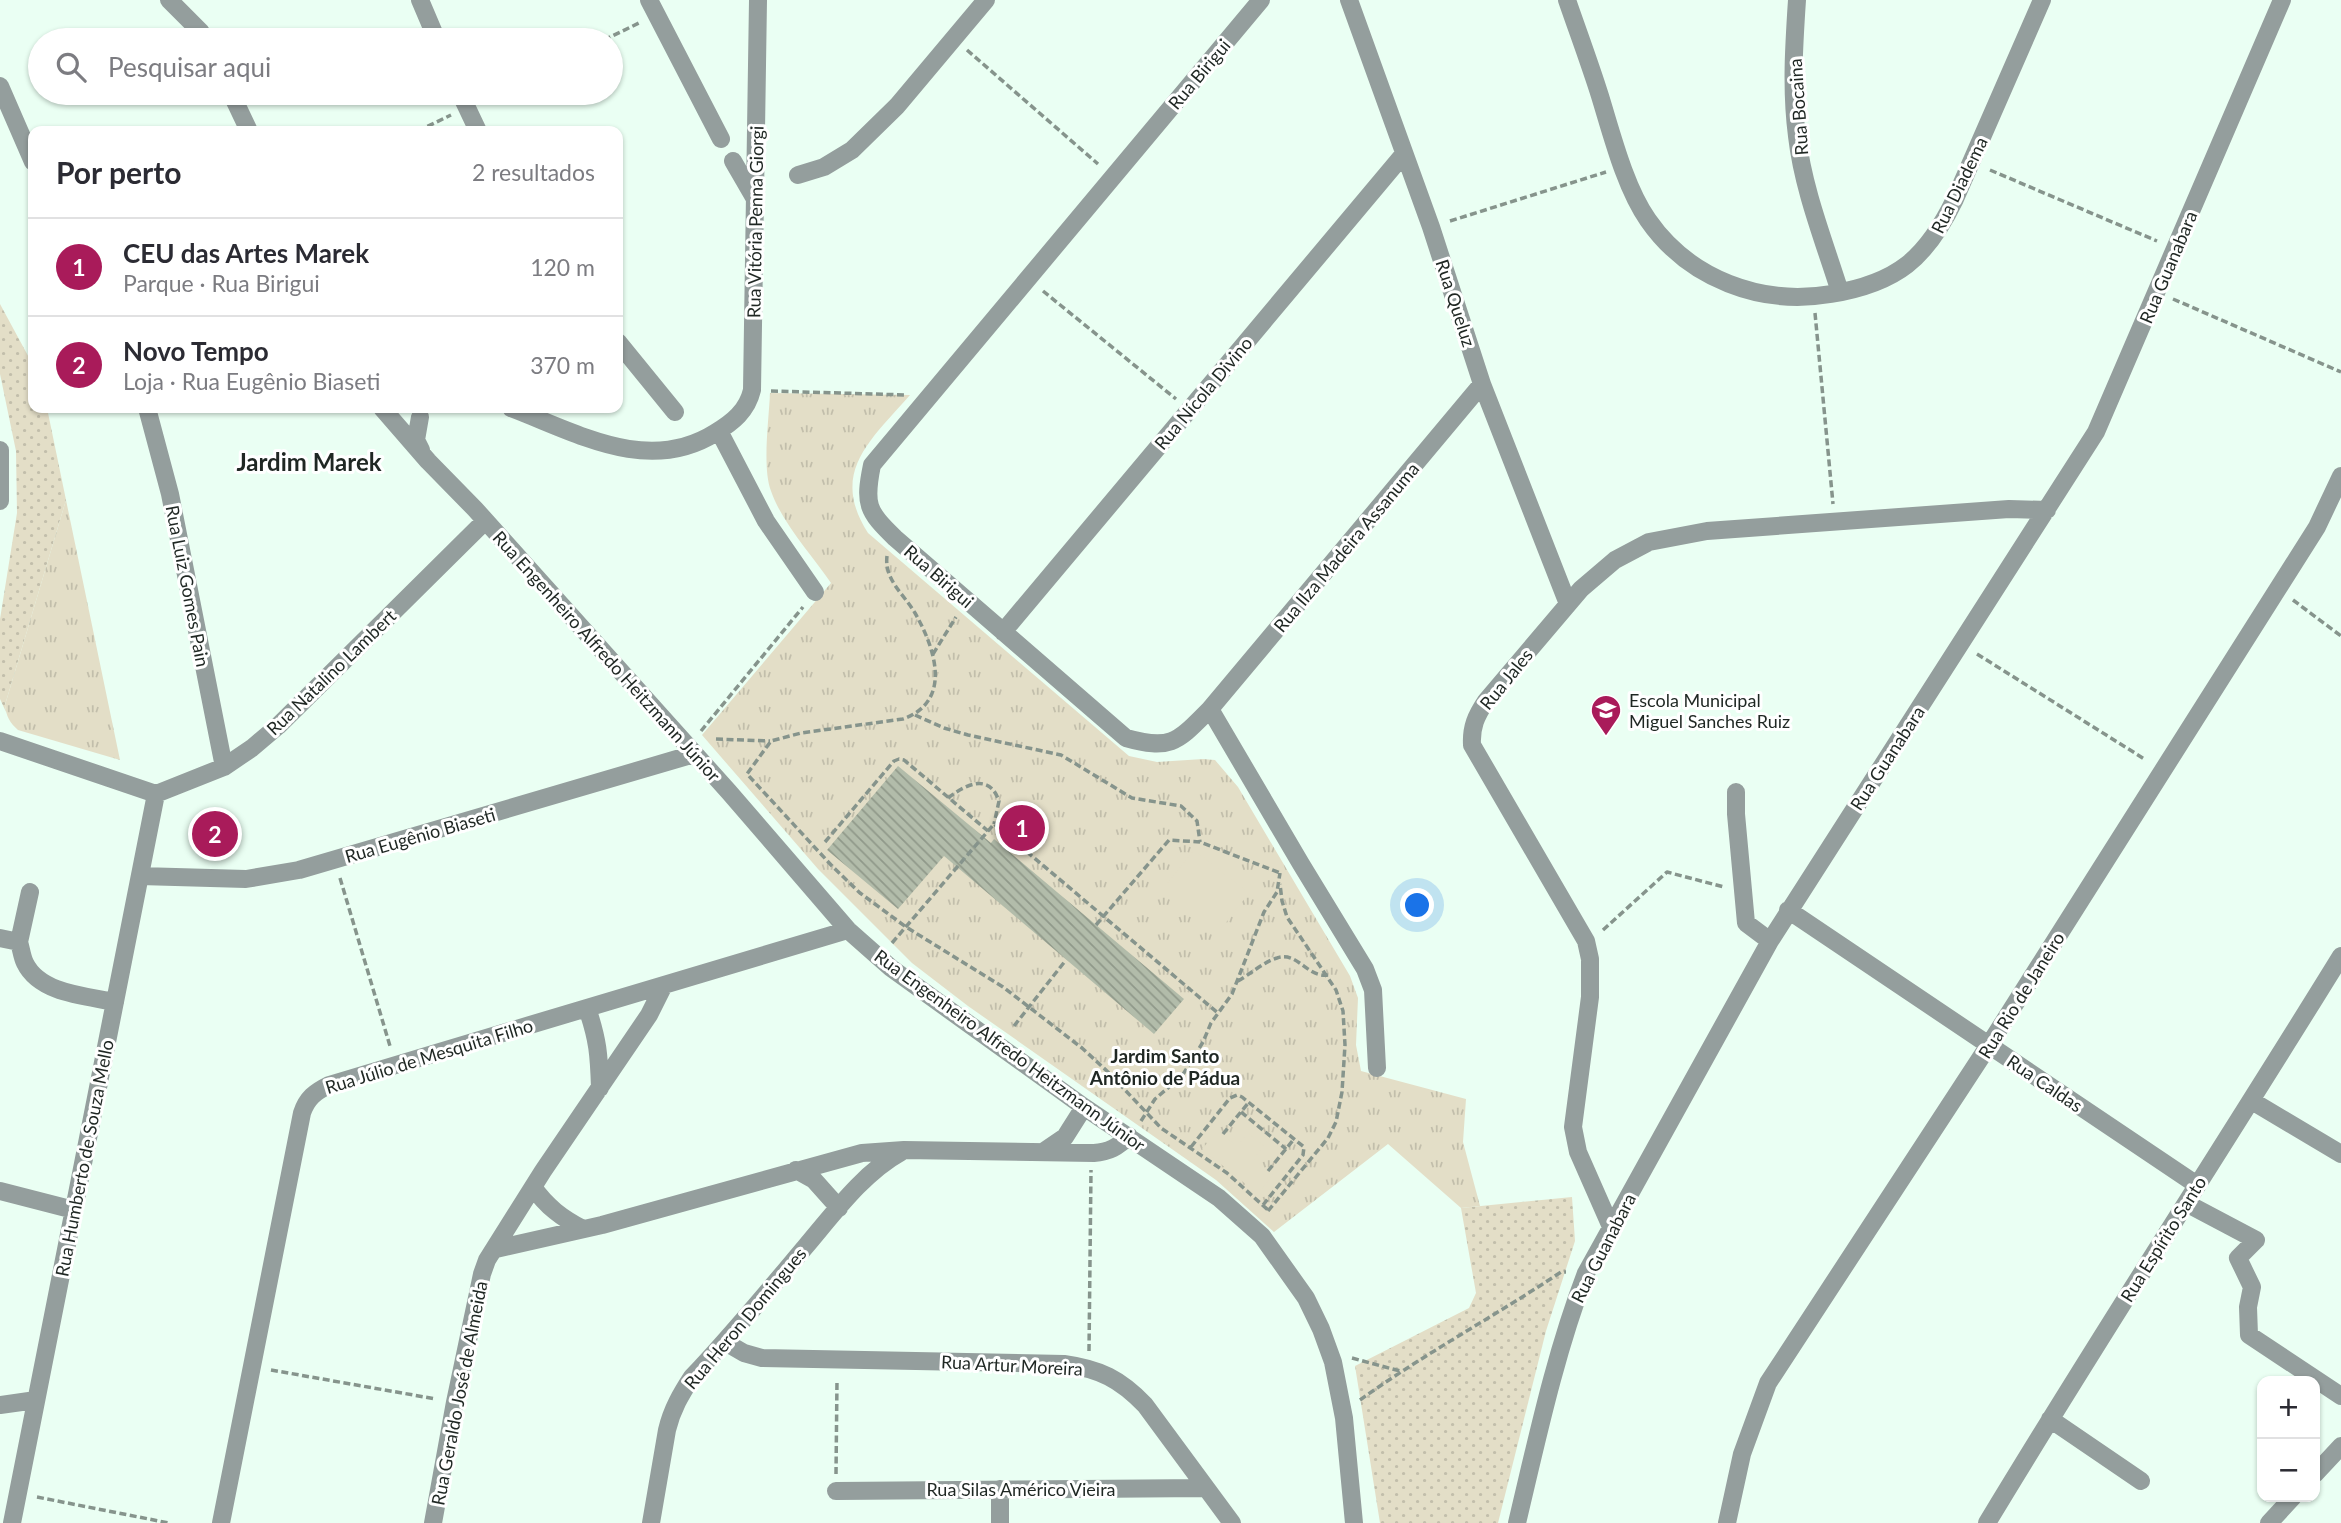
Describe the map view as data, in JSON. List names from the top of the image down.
{
  "streets": {
    "street": [
      "Rua Birigui",
      "Rua Bocaina",
      "Rua Diadema",
      "Rua Vitória Penna Giorgi",
      "Rua Guanabara",
      "Rua Queluz",
      "Rua Nícola Divino",
      "Rua Ilza Madeira Assanuma",
      "Rua Luiz Gomes Pain",
      "Rua Engenheiro Alfredo Heitzmann Júnior",
      "Rua Natalino Lambert",
      "Rua Jales",
      "Rua Eugênio Biaseti",
      "Rua Rio de Janeiro",
      "Rua Júlio de Mesquita Filho",
      "Rua Caldas",
      "Rua Humberto de Souza Mello",
      "Rua Espírito Santo",
      "Rua Heron Domingues",
      "Rua Artur Moreira",
      "Rua Geraldo José de Almeida",
      "Rua Silas Américo Vieira"
    ]
  },
  "crossings": [
    ["Rua Birigui", "Rua Nícola Divino"],
    ["Rua Birigui", "Rua Ilza Madeira Assanuma"],
    ["Rua Bocaina", "Rua Diadema"],
    ["Rua Guanabara", "Rua Jales"],
    ["Rua Guanabara", "Rua Caldas"],
    ["Rua Queluz", "Rua Nícola Divino"],
    ["Rua Queluz", "Rua Ilza Madeira Assanuma"],
    ["Rua Queluz", "Rua Jales"],
    ["Rua Luiz Gomes Pain", "Rua Natalino Lambert"],
    ["Rua Engenheiro Alfredo Heitzmann Júnior", "Rua Natalino Lambert"],
    ["Rua Engenheiro Alfredo Heitzmann Júnior", "Rua Eugênio Biaseti"],
    ["Rua Engenheiro Alfredo Heitzmann Júnior", "Rua Júlio de Mesquita Filho"],
    ["Rua Natalino Lambert", "Rua Humberto de Souza Mello"],
    ["Rua Eugênio Biaseti", "Rua Humberto de Souza Mello"],
    ["Rua Rio de Janeiro", "Rua Caldas"],
    ["Rua Júlio de Mesquita Filho", "Rua Geraldo José de Almeida"],
    ["Rua Caldas", "Rua Espírito Santo"],
    ["Rua Heron Domingues", "Rua Artur Moreira"],
    ["Rua Artur Moreira", "Rua Silas Américo Vieira"]
  ],
  "districts": ["Jardim Marek", "Jardim Santo Antônio de Pádua"],
  "places": {
    "school or university": ["Escola Municipal Miguel Sanches Ruiz"]
  },
  "page": {
    "search": "Pesquisar aqui",
    "heading": ["Por perto", "2 resultados"],
    "list": [
      {
        "mark": "1",
        "name": "CEU das Artes Marek",
        "note": "Parque · Rua Birigui",
        "value": "120 m"
      },
      {
        "mark": "2",
        "name": "Novo Tempo",
        "note": "Loja · Rua Eugênio Biaseti",
        "value": "370 m"
      }
    ],
    "pins": ["1", "2"],
    "map_buttons": ["+", "−"]
  }
}
